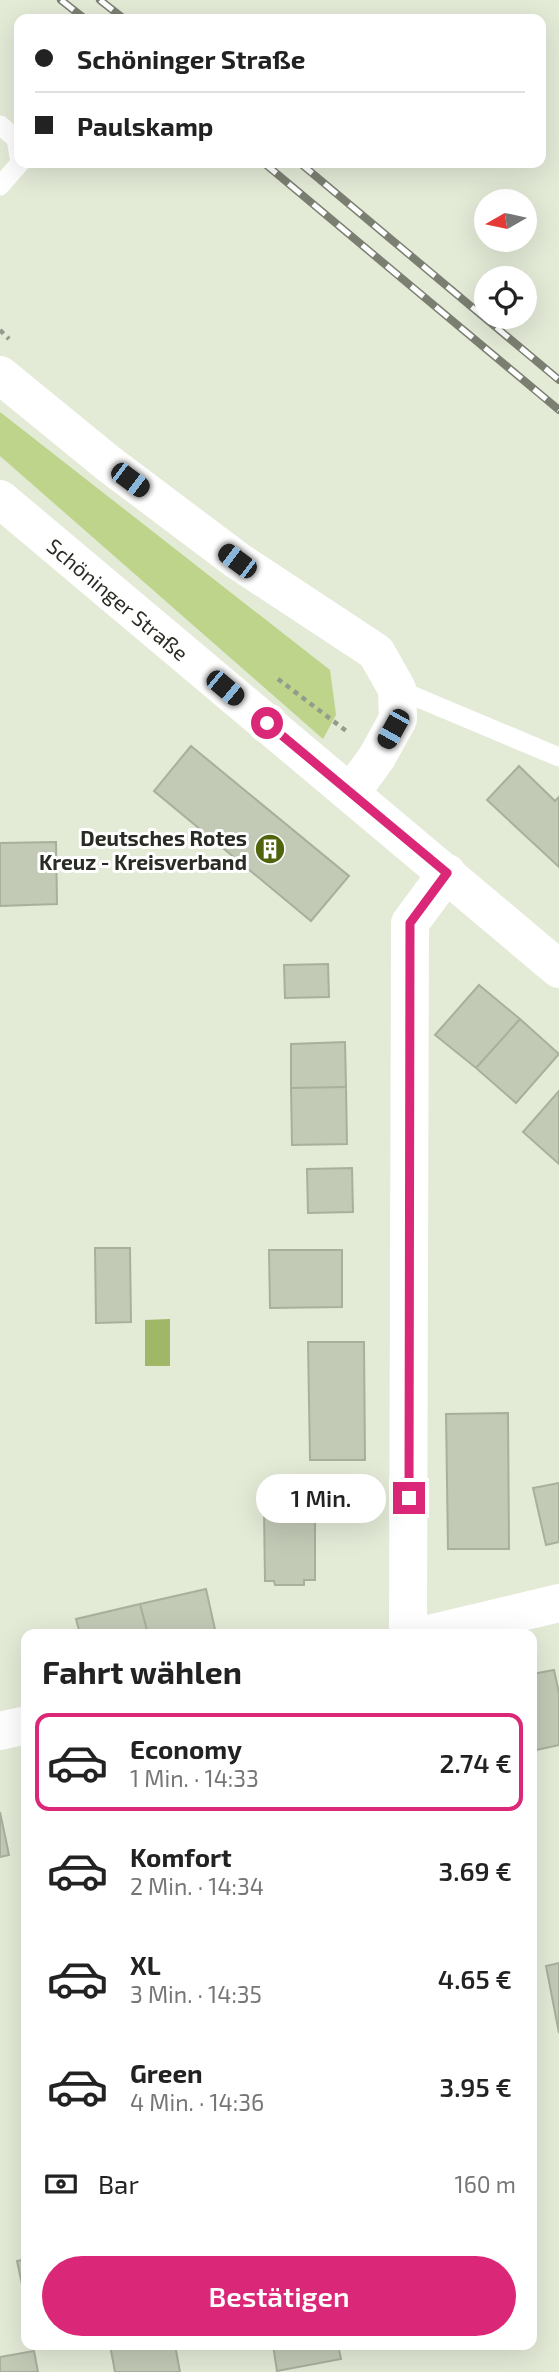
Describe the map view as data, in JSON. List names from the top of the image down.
{
  "streets": {
    "street": ["Schöninger Straße"]
  },
  "places": {
    "building": ["Deutsches Rotes Kreuz - Kreisverband"]
  },
  "north": "left",
  "page": {
    "banner": ["Schöninger Straße", "Paulskamp"],
    "bubble": "1 Min.",
    "heading": "Fahrt wählen",
    "list": [
      {
        "name": "Economy",
        "note": "1 Min. · 14:33",
        "value": "2.74 €"
      },
      {
        "name": "Komfort",
        "note": "2 Min. · 14:34",
        "value": "3.69 €"
      },
      {
        "name": "XL",
        "note": "3 Min. · 14:35",
        "value": "4.65 €"
      },
      {
        "name": "Green",
        "note": "4 Min. · 14:36",
        "value": "3.95 €"
      }
    ],
    "pay": ["Bar", "160 m"],
    "buttons": "Bestätigen"
  }
}
